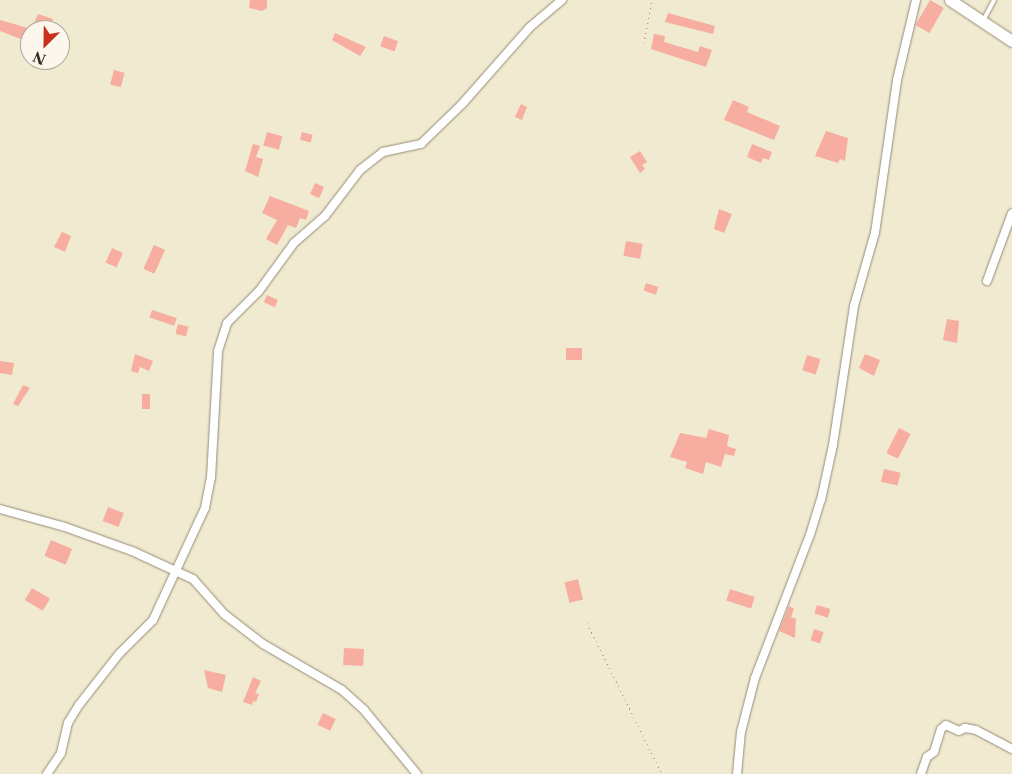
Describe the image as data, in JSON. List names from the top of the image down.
{
  "north": "bottom left"
}
